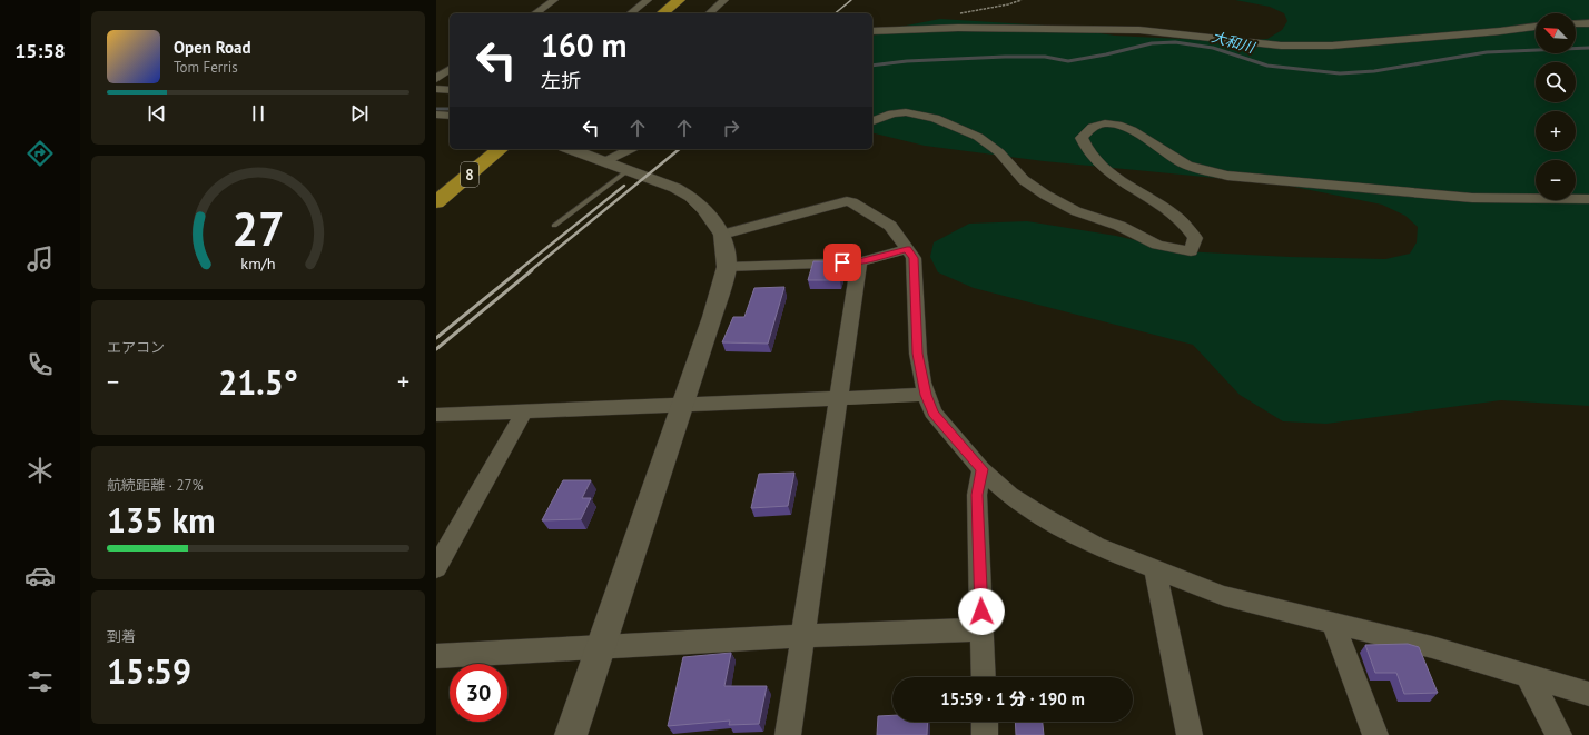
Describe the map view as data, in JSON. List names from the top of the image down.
{
  "streets": {
    "highway": ["8"]
  },
  "water": ["大和川"],
  "north": "top left",
  "page": {
    "tabs": "15:58",
    "map_buttons": ["+", "−"],
    "turn": ["160 m", "左折"],
    "song": ["Open Road", "Tom Ferris"],
    "tile": [
      "エアコン",
      ["航続距離 · 27%", "135 km"],
      ["到着", "15:59"]
    ],
    "heat": ["−", "21.5°", "+"],
    "limit": "30",
    "trip": "15:59 · 1 分 · 190 m",
    "gauge": ["27", "km/h"]
  }
}
